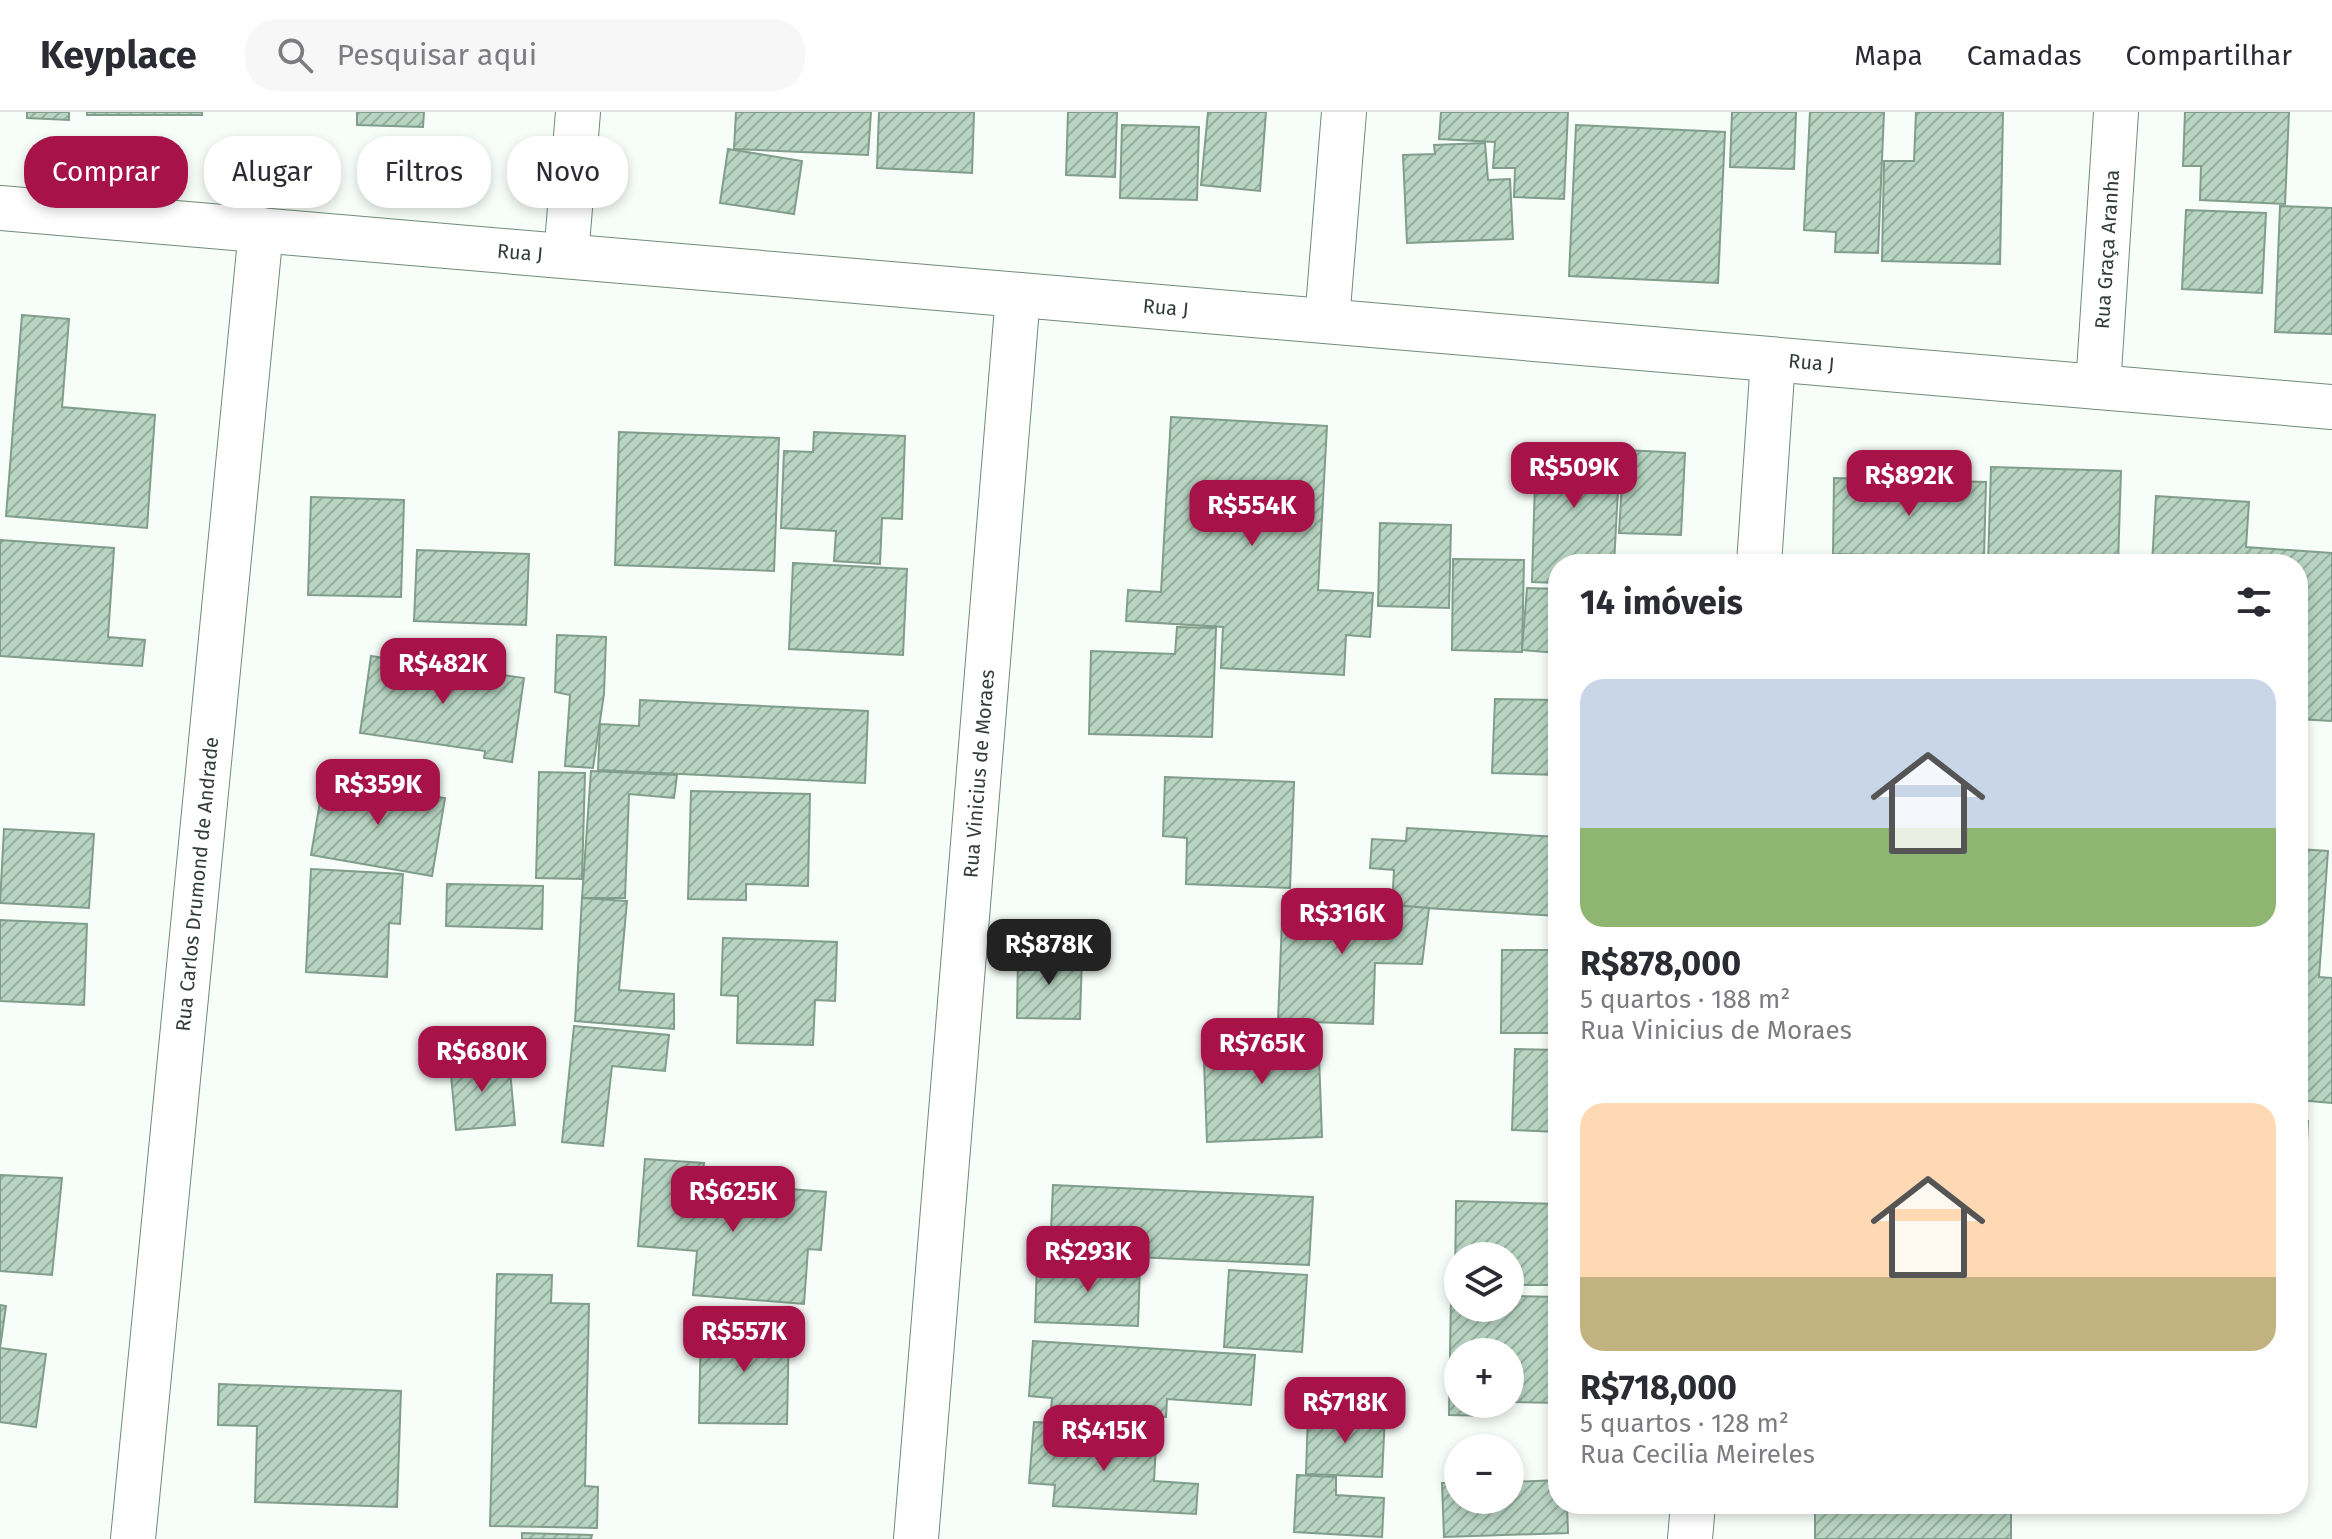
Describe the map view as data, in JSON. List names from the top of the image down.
{
  "streets": {
    "street": [
      "Rua Graça Aranha",
      "Rua J",
      "Rua Vinicius de Moraes",
      "Rua Carlos Drumond de Andrade"
    ]
  },
  "crossings": [
    ["Rua Graça Aranha", "Rua J"],
    ["Rua J", "Rua Vinicius de Moraes"],
    ["Rua J", "Rua Carlos Drumond de Andrade"]
  ],
  "page": {
    "header": "Keyplace",
    "search": "Pesquisar aqui",
    "nav": ["Mapa", "Camadas", "Compartilhar"],
    "chip": [
      "Comprar",
      "Alugar",
      "Filtros",
      "Novo"
    ],
    "price": [
      "R$509K",
      "R$892K",
      "R$554K",
      "R$482K",
      "R$359K",
      "R$316K",
      "R$878K",
      "R$765K",
      "R$680K",
      "R$625K",
      "R$293K",
      "R$557K",
      "R$718K",
      "R$415K"
    ],
    "heading": "14 imóveis",
    "list": [
      {
        "name": "R$878,000",
        "note": "5 quartos · 188 m² · Rua Vinicius de Moraes"
      },
      {
        "name": "R$718,000",
        "note": "5 quartos · 128 m² · Rua Cecilia Meireles"
      }
    ],
    "map_buttons": ["+", "−"]
  }
}
